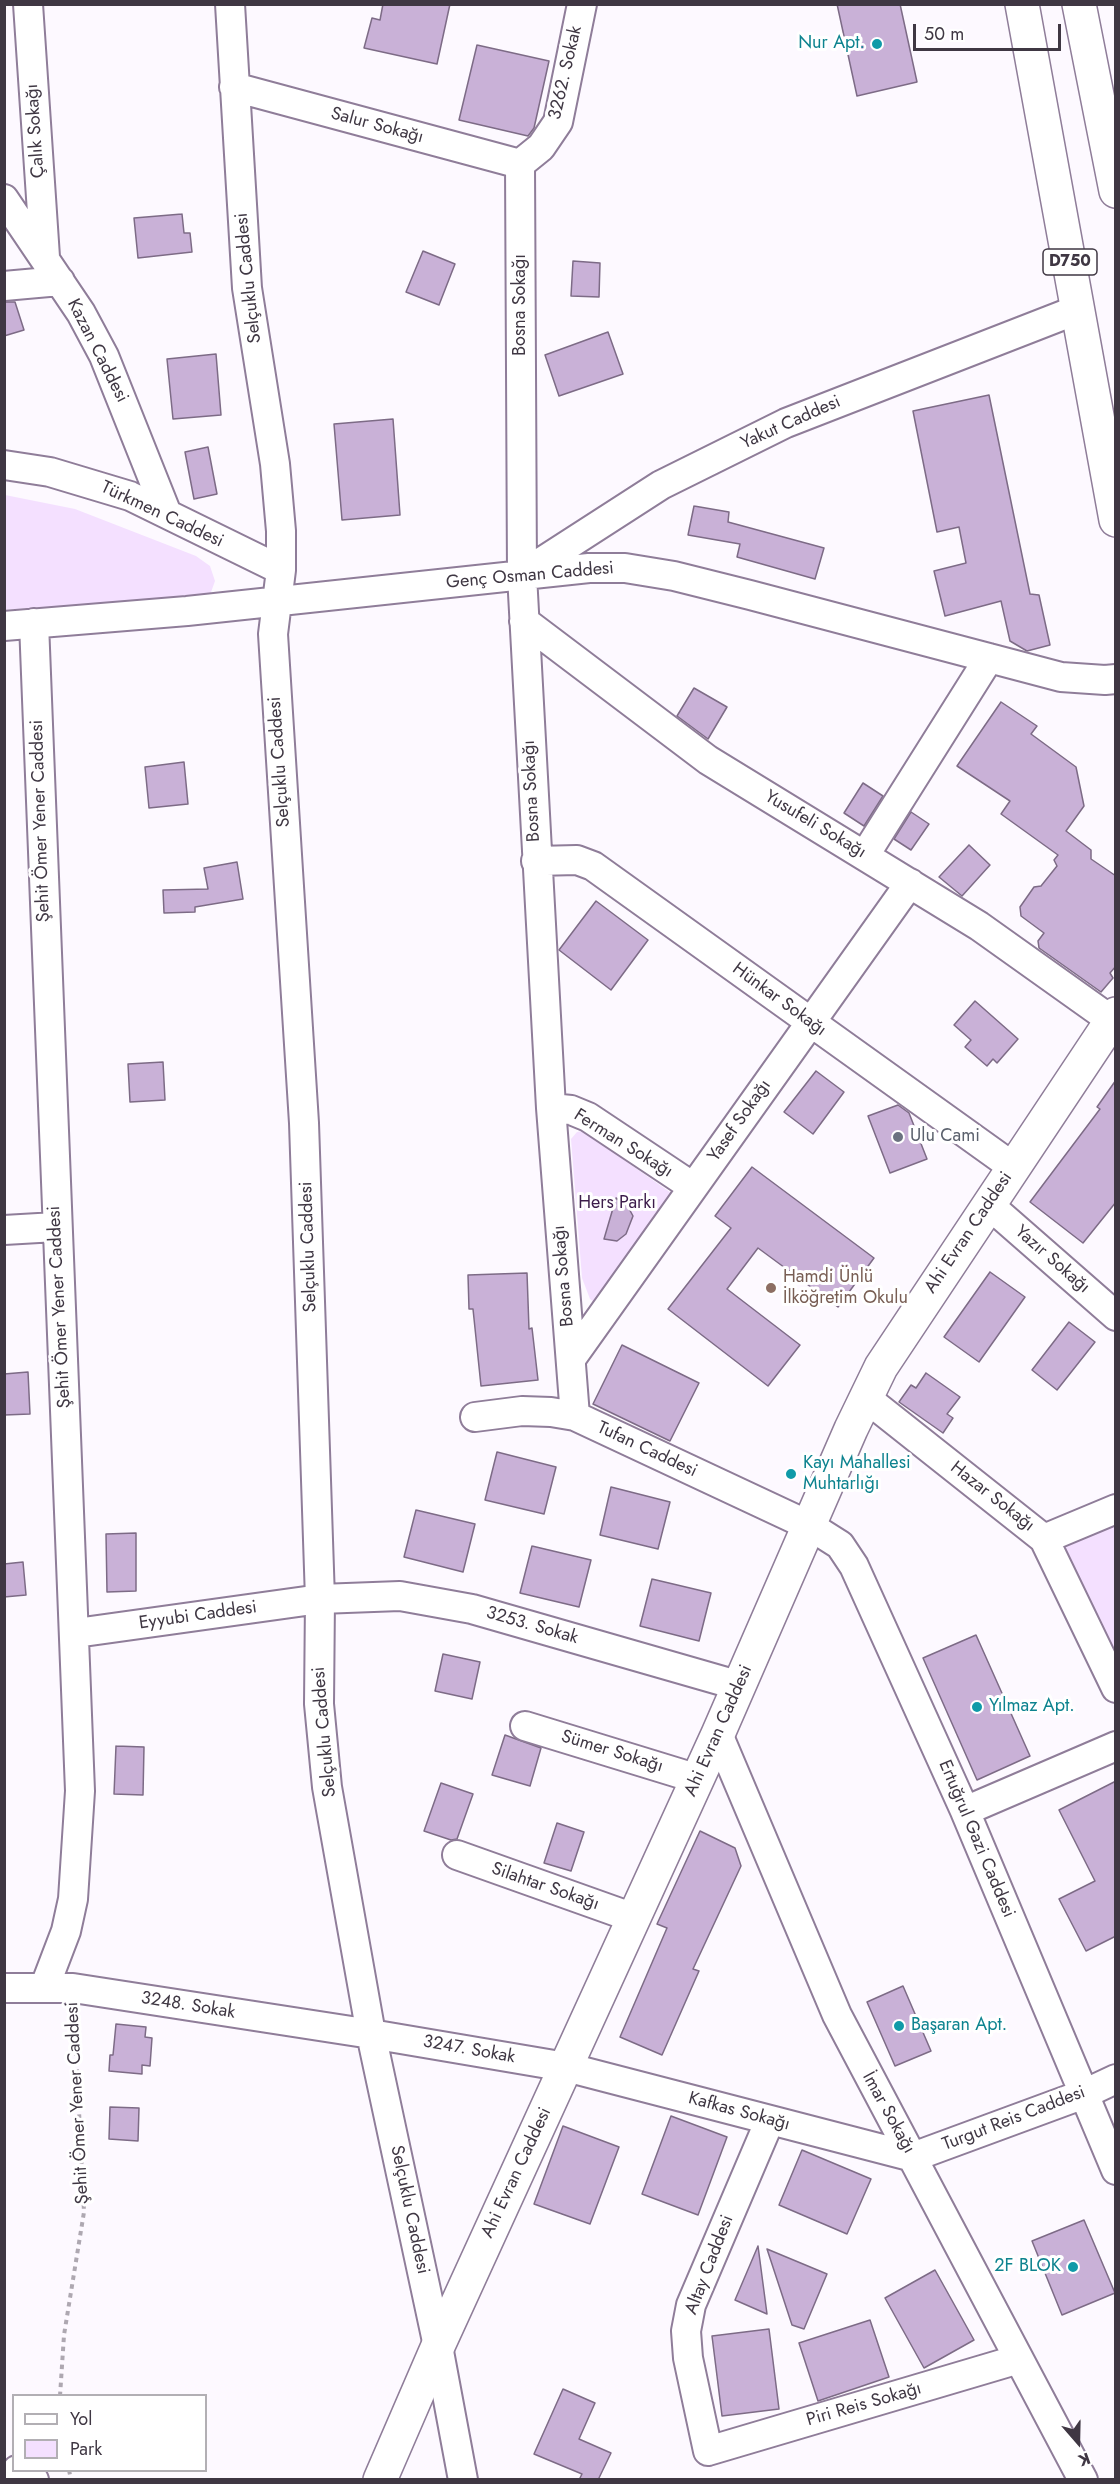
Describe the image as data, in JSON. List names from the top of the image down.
{
  "streets": {
    "main road": ["D750", "Ahi Evran Caddesi"],
    "street": [
      "3262. Sokak",
      "Salur Sokağı",
      "Çalık Sokağı",
      "Selçuklu Caddesi",
      "Bosna Sokağı",
      "Kazan Caddesi",
      "Yakut Caddesi",
      "Türkmen Caddesi",
      "Genç Osman Caddesi",
      "Şehit Ömer Yener Caddesi",
      "Yusufeli Sokağı",
      "Hünkar Sokağı",
      "Yasef Sokağı",
      "Ferman Sokağı",
      "Yazır Sokağı",
      "Tufan Caddesi",
      "Hazar Sokağı",
      "Eyyubi Caddesi",
      "3253. Sokak",
      "Sümer Sokağı",
      "Ertuğrul Gazi Caddesi",
      "Silahtar Sokağı",
      "3248. Sokak",
      "3247. Sokak",
      "Kafkas Sokağı",
      "İmar Sokağı",
      "Turgut Reis Caddesi",
      "Altay Caddesi",
      "Piri Reis Sokağı"
    ]
  },
  "crossings": [
    ["3262. Sokak", "Salur Sokağı"],
    ["3262. Sokak", "Bosna Sokağı"],
    ["Salur Sokağı", "Selçuklu Caddesi"],
    ["Salur Sokağı", "Bosna Sokağı"],
    ["Çalık Sokağı", "Kazan Caddesi"],
    ["D750", "Yakut Caddesi"],
    ["Selçuklu Caddesi", "Türkmen Caddesi"],
    ["Selçuklu Caddesi", "Genç Osman Caddesi"],
    ["Selçuklu Caddesi", "Ahi Evran Caddesi"],
    ["Selçuklu Caddesi", "Eyyubi Caddesi"],
    ["Selçuklu Caddesi", "3253. Sokak"],
    ["Selçuklu Caddesi", "3248. Sokak"],
    ["Selçuklu Caddesi", "3247. Sokak"],
    ["Bosna Sokağı", "Yakut Caddesi"],
    ["Bosna Sokağı", "Genç Osman Caddesi"],
    ["Bosna Sokağı", "Yusufeli Sokağı"],
    ["Bosna Sokağı", "Hünkar Sokağı"],
    ["Bosna Sokağı", "Yasef Sokağı"],
    ["Bosna Sokağı", "Ferman Sokağı"],
    ["Bosna Sokağı", "Tufan Caddesi"],
    ["Kazan Caddesi", "Türkmen Caddesi"],
    ["Yakut Caddesi", "Genç Osman Caddesi"],
    ["Genç Osman Caddesi", "Şehit Ömer Yener Caddesi"],
    ["Şehit Ömer Yener Caddesi", "Eyyubi Caddesi"],
    ["Şehit Ömer Yener Caddesi", "3248. Sokak"],
    ["Yusufeli Sokağı", "Yasef Sokağı"],
    ["Yusufeli Sokağı", "Ahi Evran Caddesi"],
    ["Hünkar Sokağı", "Yasef Sokağı"],
    ["Hünkar Sokağı", "Ahi Evran Caddesi"],
    ["Yasef Sokağı", "Ferman Sokağı"],
    ["Ahi Evran Caddesi", "Yazır Sokağı"],
    ["Ahi Evran Caddesi", "Tufan Caddesi"],
    ["Ahi Evran Caddesi", "Hazar Sokağı"],
    ["Ahi Evran Caddesi", "3253. Sokak"],
    ["Ahi Evran Caddesi", "Sümer Sokağı"],
    ["Ahi Evran Caddesi", "Ertuğrul Gazi Caddesi"],
    ["Ahi Evran Caddesi", "Silahtar Sokağı"],
    ["Ahi Evran Caddesi", "3247. Sokak"],
    ["Ahi Evran Caddesi", "Kafkas Sokağı"],
    ["Ahi Evran Caddesi", "İmar Sokağı"],
    ["Tufan Caddesi", "Ertuğrul Gazi Caddesi"],
    ["Eyyubi Caddesi", "3253. Sokak"],
    ["Ertuğrul Gazi Caddesi", "Turgut Reis Caddesi"],
    ["3248. Sokak", "3247. Sokak"],
    ["3247. Sokak", "Kafkas Sokağı"],
    ["Kafkas Sokağı", "İmar Sokağı"],
    ["Kafkas Sokağı", "Turgut Reis Caddesi"],
    ["Kafkas Sokağı", "Altay Caddesi"],
    ["İmar Sokağı", "Turgut Reis Caddesi"],
    ["İmar Sokağı", "Piri Reis Sokağı"],
    ["Altay Caddesi", "Piri Reis Sokağı"]
  ],
  "parks": ["Hers Parkı"],
  "places": [
    "Nur Apt.",
    "Ulu Cami",
    "Hamdi Ünlü İlköğretim Okulu",
    "Kayı Mahallesi Muhtarlığı",
    "Yılmaz Apt.",
    "Başaran Apt.",
    "2F BLOK"
  ],
  "legend": ["Yol", "Park"],
  "scale_bar": "50 m",
  "north": "bottom"
}
